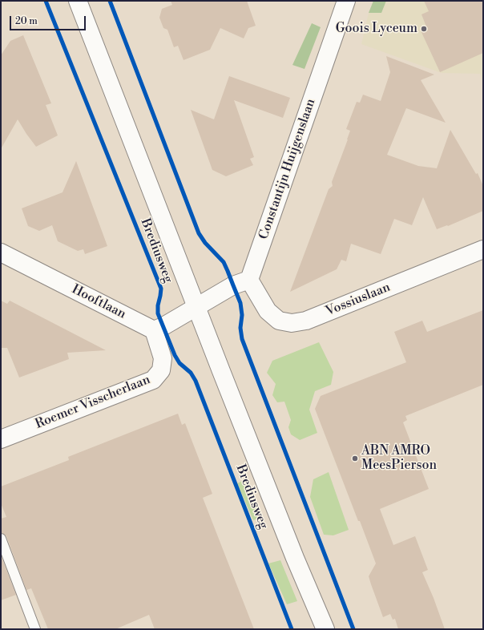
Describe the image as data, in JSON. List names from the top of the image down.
{
  "streets": {
    "street": [
      "Constantijn Huijgenslaan",
      "Brediusweg",
      "Vossiuslaan",
      "Hooftlaan",
      "Roemer Visscherlaan"
    ]
  },
  "crossings": [
    ["Constantijn Huijgenslaan", "Vossiuslaan"],
    ["Hooftlaan", "Roemer Visscherlaan"]
  ],
  "places": ["Goois Lyceum", "ABN AMRO MeesPierson"],
  "scale_bar": "20 m"
}
